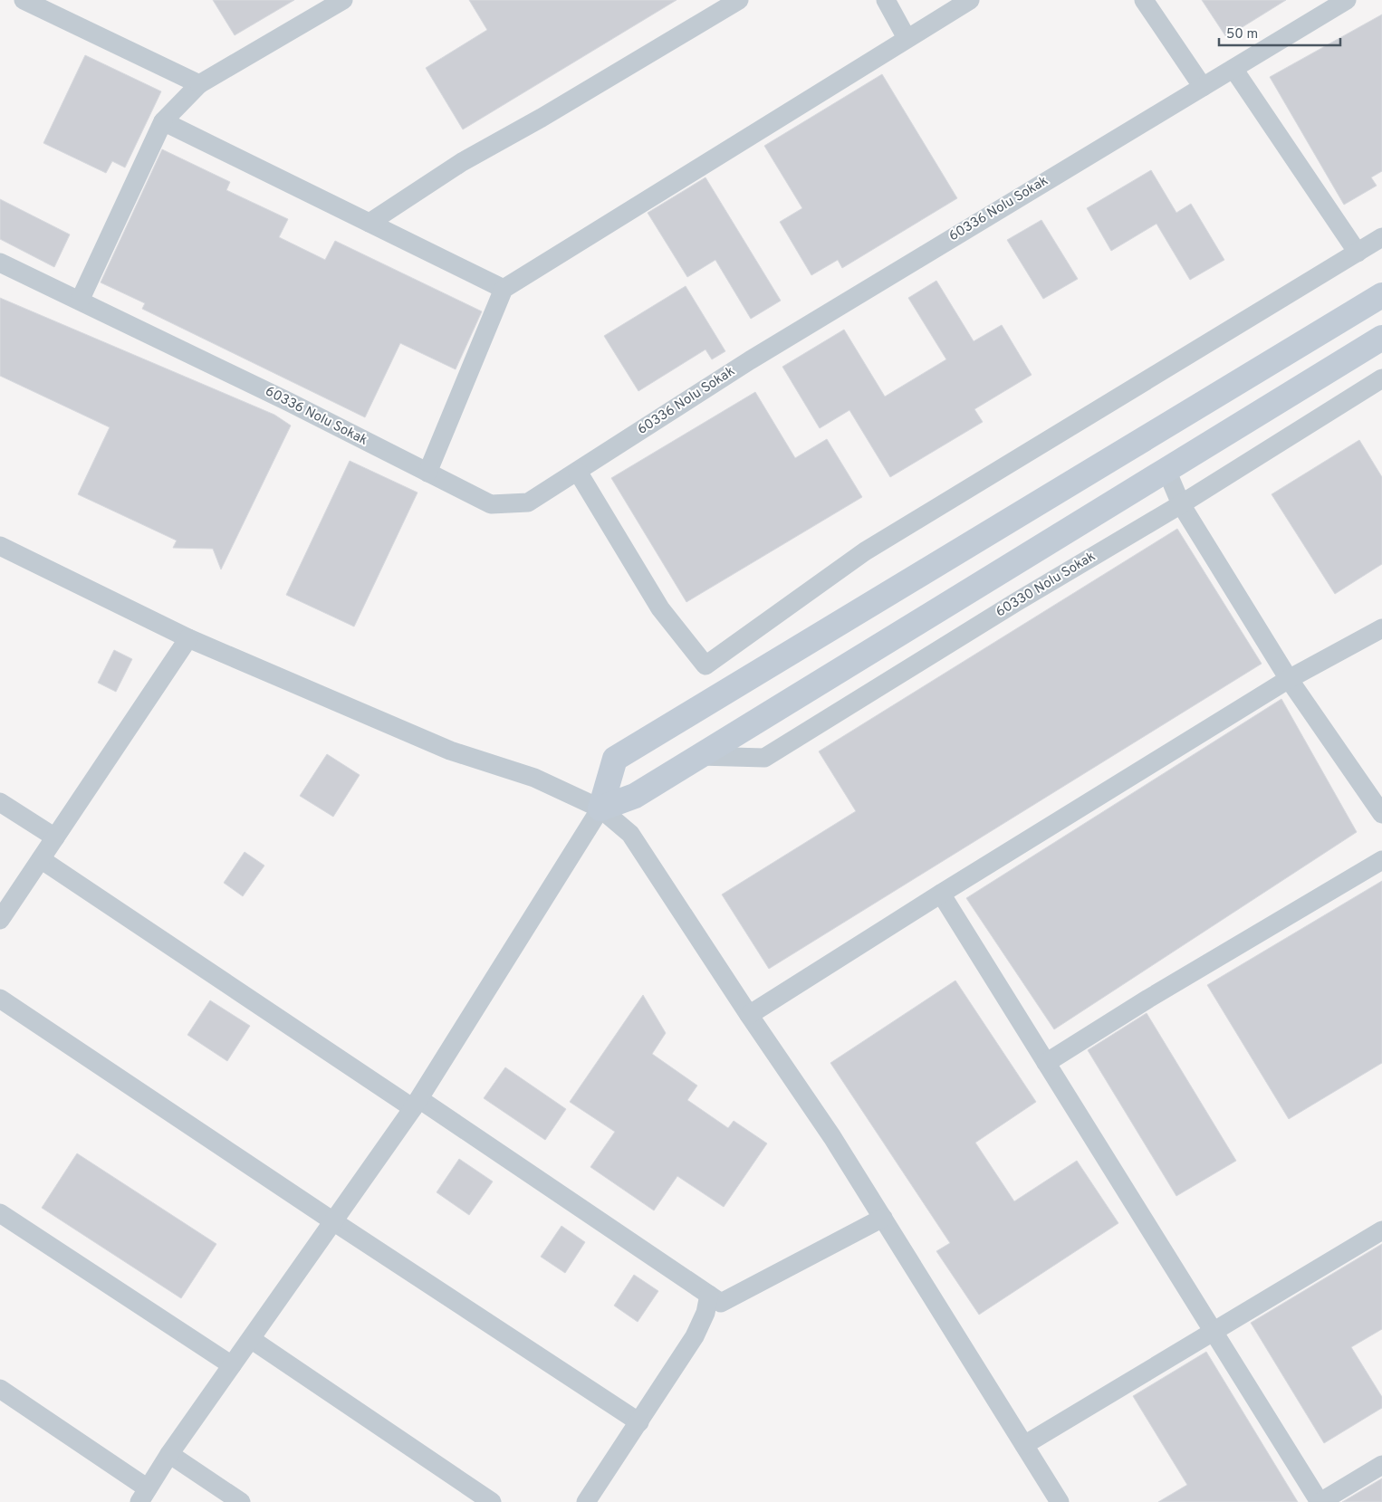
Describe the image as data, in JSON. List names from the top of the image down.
{
  "streets": {
    "street": ["60336 Nolu Sokak", "60330 Nolu Sokak"]
  },
  "scale_bar": "50 m"
}
